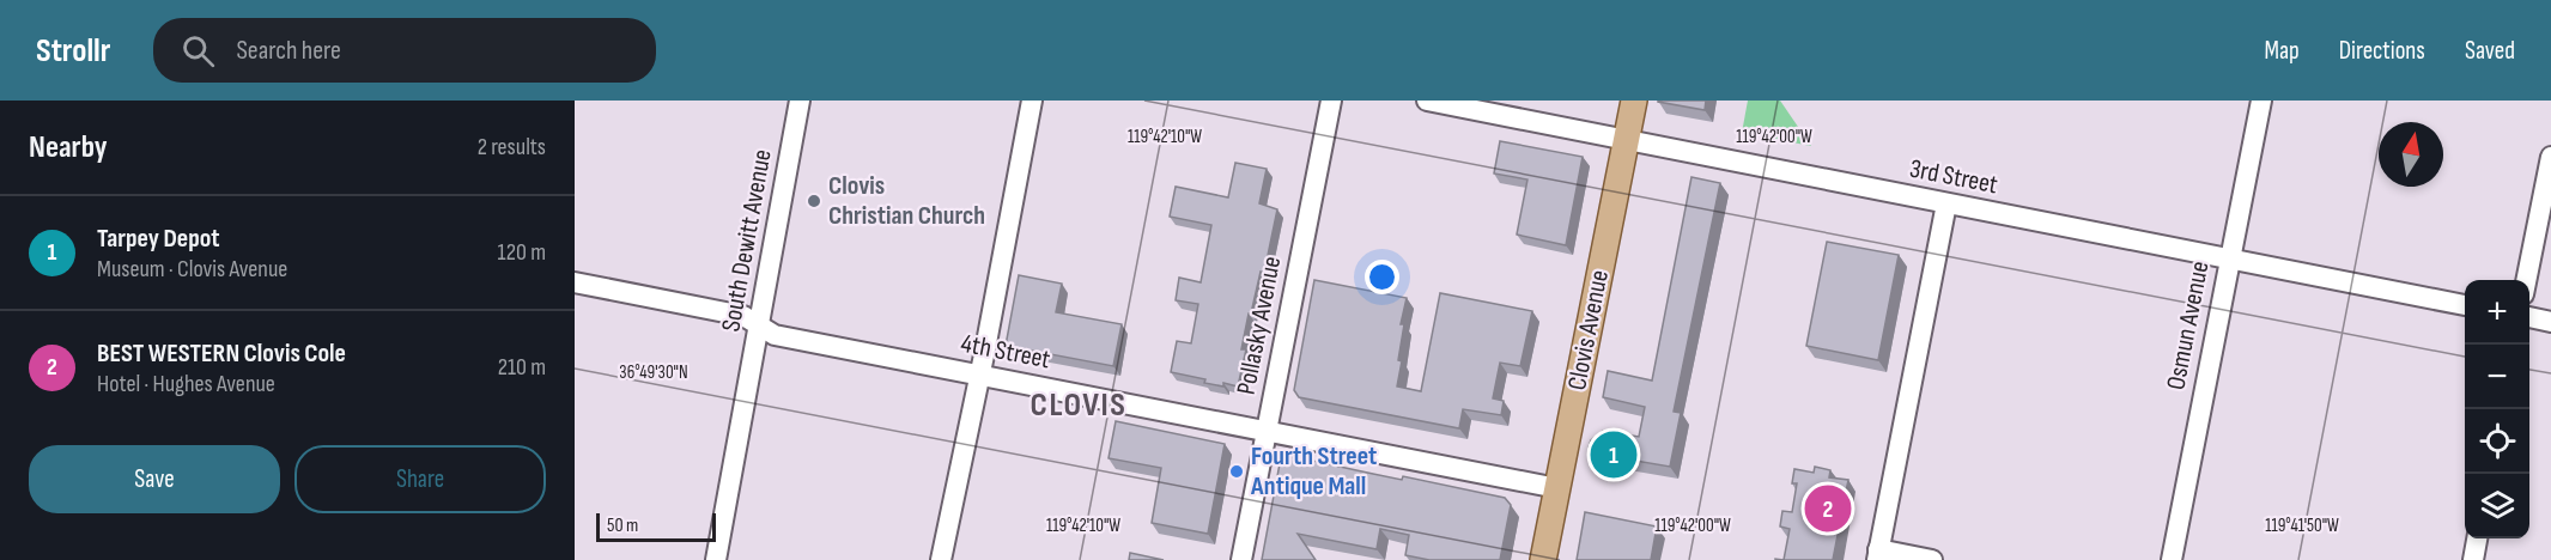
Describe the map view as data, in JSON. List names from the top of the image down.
{
  "streets": {
    "main road": ["Clovis Avenue"],
    "street": [
      "3rd Street",
      "South Dewitt Avenue",
      "Pollasky Avenue",
      "Osmun Avenue",
      "4th Street"
    ]
  },
  "crossings": [
    ["3rd Street", "Osmun Avenue"],
    ["3rd Street", "Clovis Avenue"],
    ["South Dewitt Avenue", "4th Street"],
    ["Pollasky Avenue", "4th Street"],
    ["Clovis Avenue", "4th Street"]
  ],
  "districts": ["CLOVIS"],
  "places": ["Clovis Christian Church", "Fourth Street Antique Mall"],
  "scale_bar": "50 m",
  "north": "top",
  "page": {
    "header": "Strollr",
    "search": "Search here",
    "nav": ["Map", "Directions", "Saved"],
    "heading": ["Nearby", "2 results"],
    "list": [
      {
        "mark": "1",
        "name": "Tarpey Depot",
        "note": "Museum · Clovis Avenue",
        "value": "120 m"
      },
      {
        "mark": "2",
        "name": "BEST WESTERN Clovis Cole",
        "note": "Hotel · Hughes Avenue",
        "value": "210 m"
      }
    ],
    "map_buttons": ["+", "−"],
    "buttons": ["Save", "Share"],
    "pins": ["1", "2"],
    "scale": "50 m"
  },
  "coordinates": [
    "119°42'10\"W",
    "119°42'00\"W",
    "36°49'30\"N",
    "119°41'50\"W"
  ]
}
